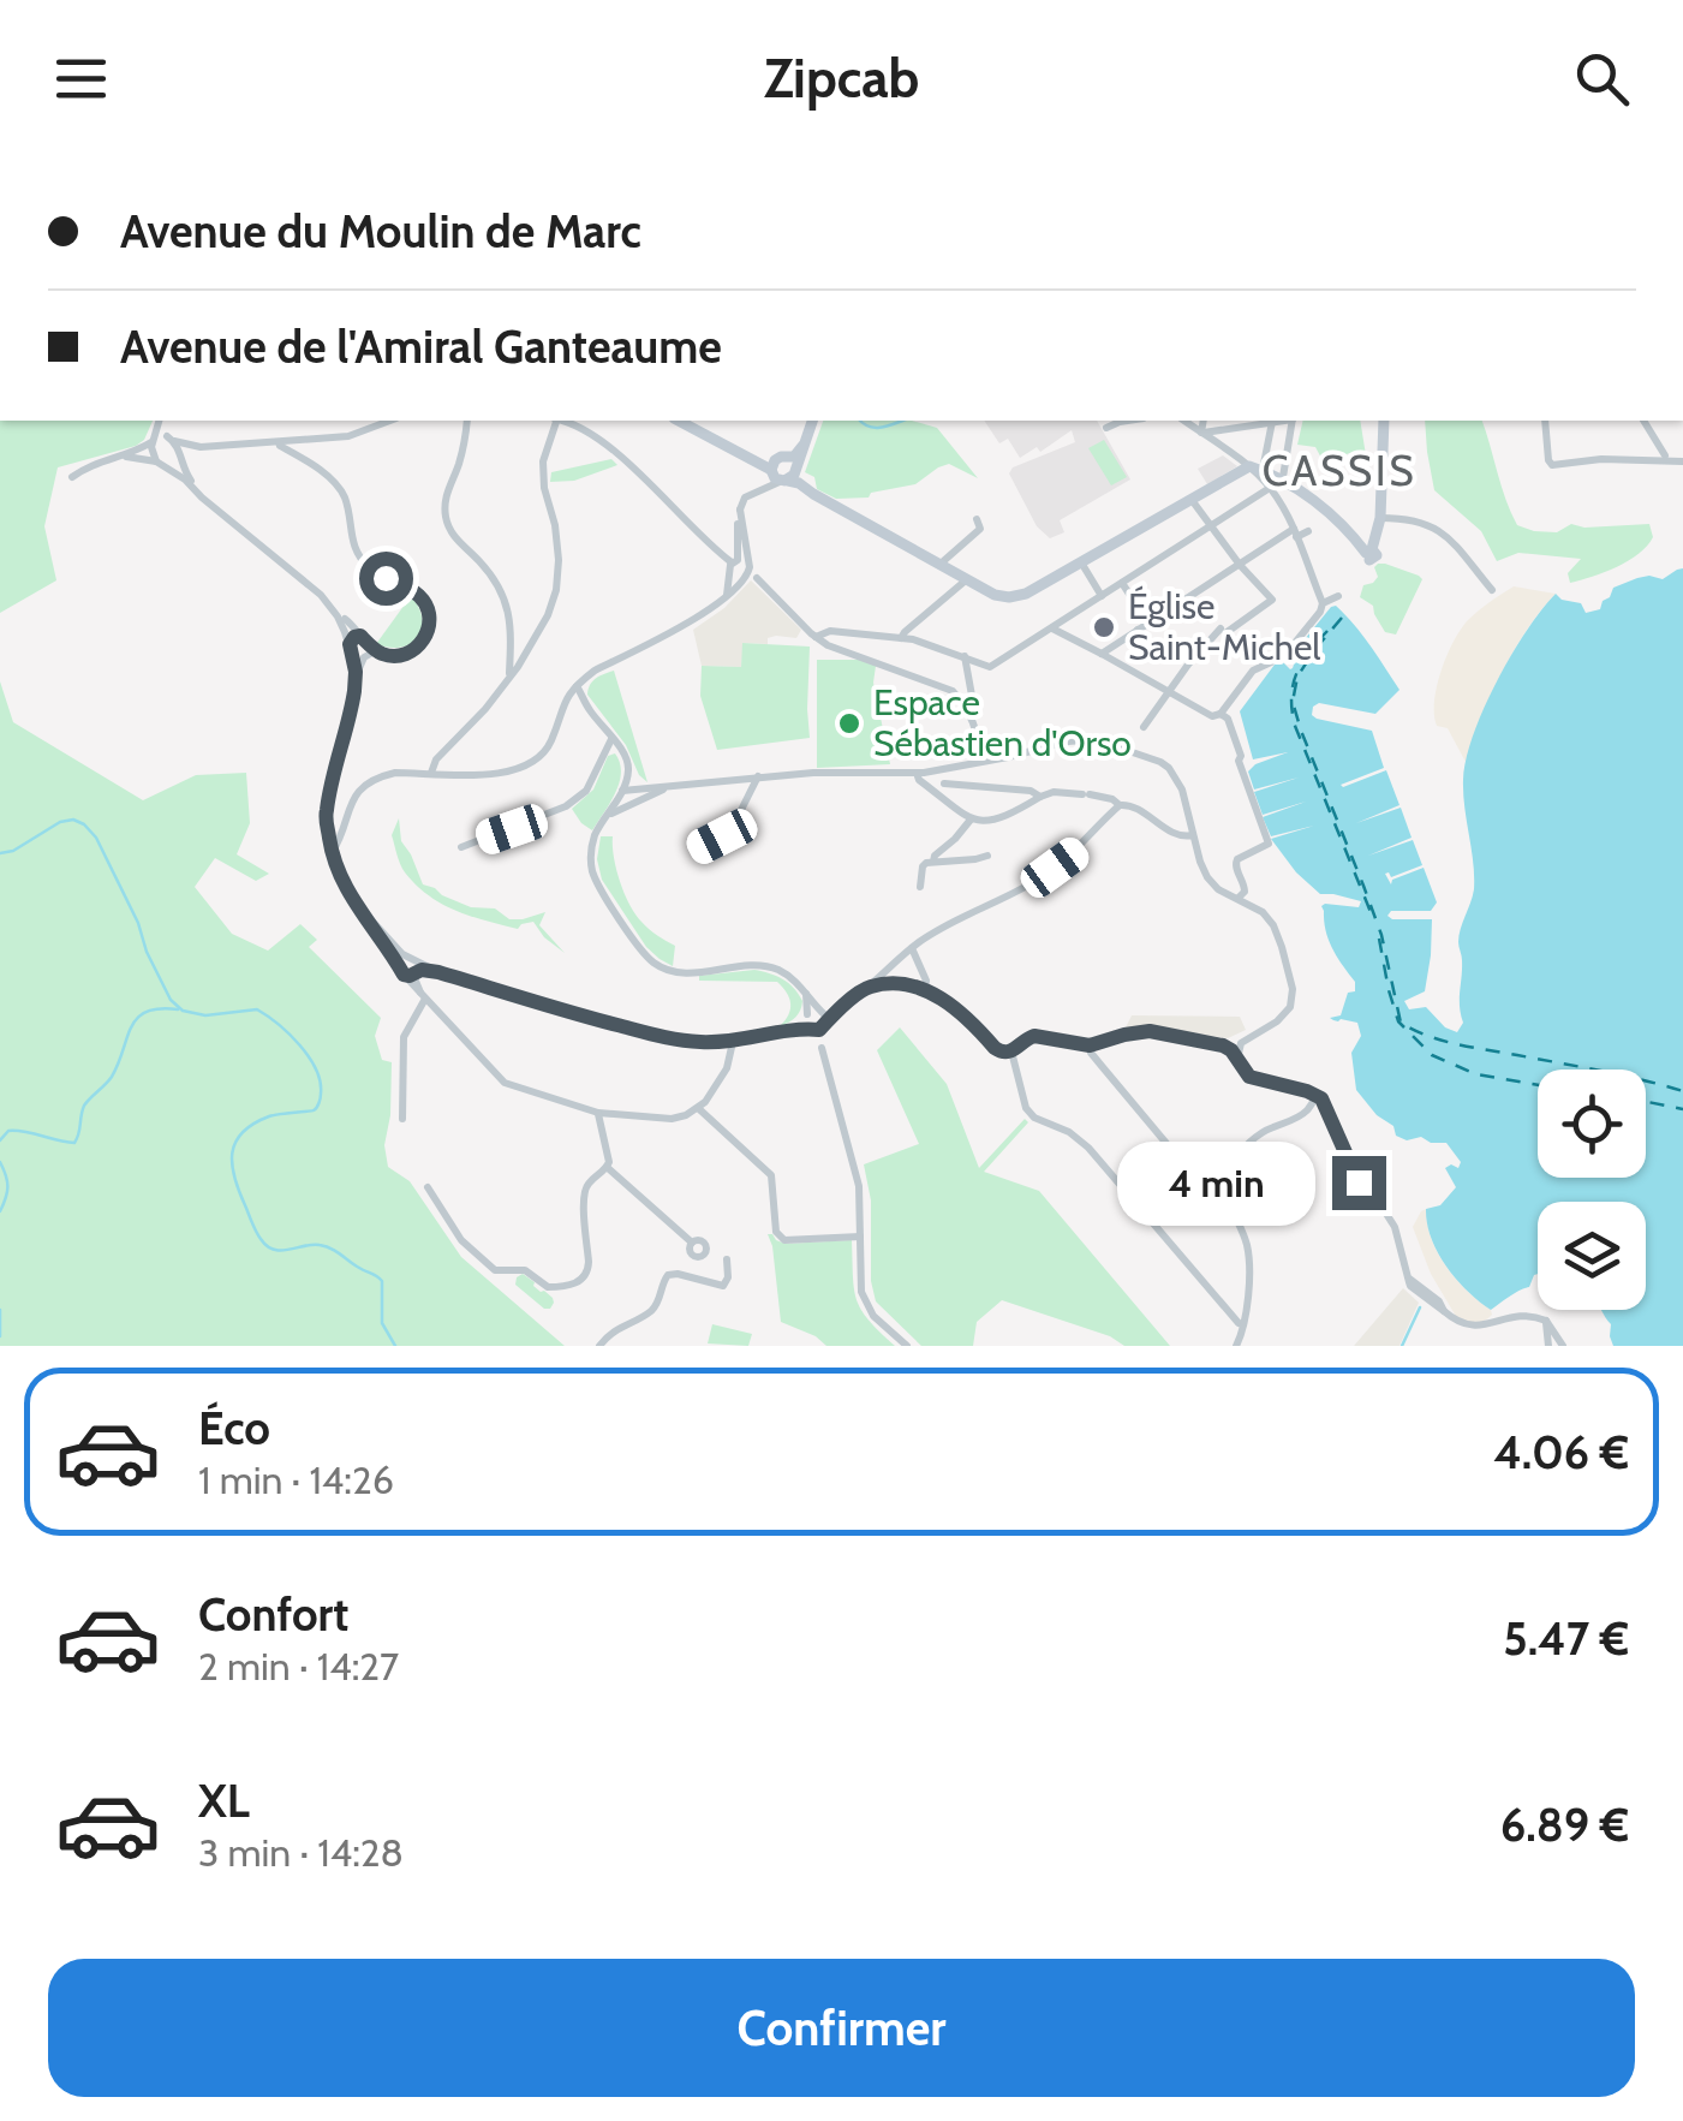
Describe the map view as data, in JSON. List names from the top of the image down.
{
  "districts": ["CASSIS"],
  "places": ["Église Saint-Michel", "Espace Sébastien d'Orso"],
  "page": {
    "header": "Zipcab",
    "banner": ["Avenue du Moulin de Marc", "Avenue de l'Amiral Ganteaume"],
    "bubble": "4 min",
    "list": [
      {
        "name": "Éco",
        "note": "1 min · 14:26",
        "value": "4.06 €"
      },
      {
        "name": "Confort",
        "note": "2 min · 14:27",
        "value": "5.47 €"
      },
      {
        "name": "XL",
        "note": "3 min · 14:28",
        "value": "6.89 €"
      }
    ],
    "buttons": "Confirmer"
  }
}
